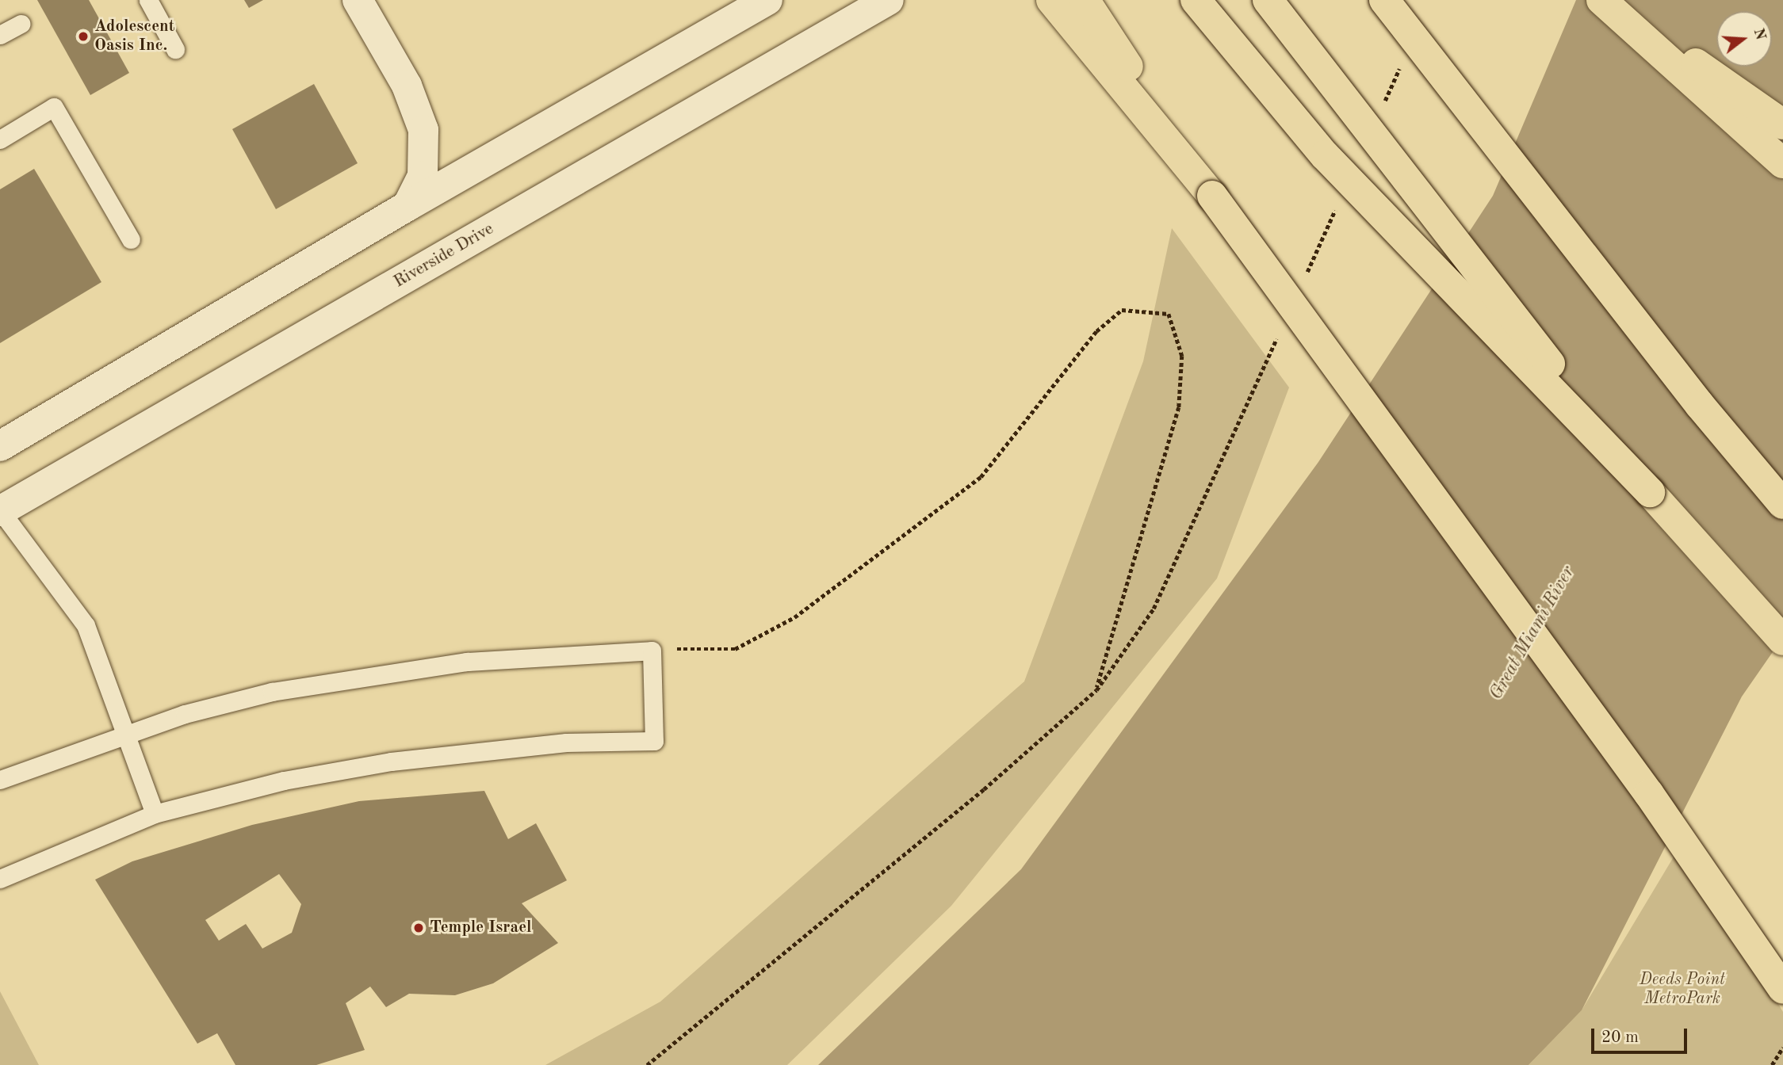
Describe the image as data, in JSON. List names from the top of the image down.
{
  "streets": {
    "main road": ["Riverside Drive"]
  },
  "water": ["Great Miami River"],
  "parks": ["Deeds Point MetroPark"],
  "places": ["Adolescent Oasis Inc.", "Temple Israel"],
  "scale_bar": "20 m",
  "north": "right"
}
